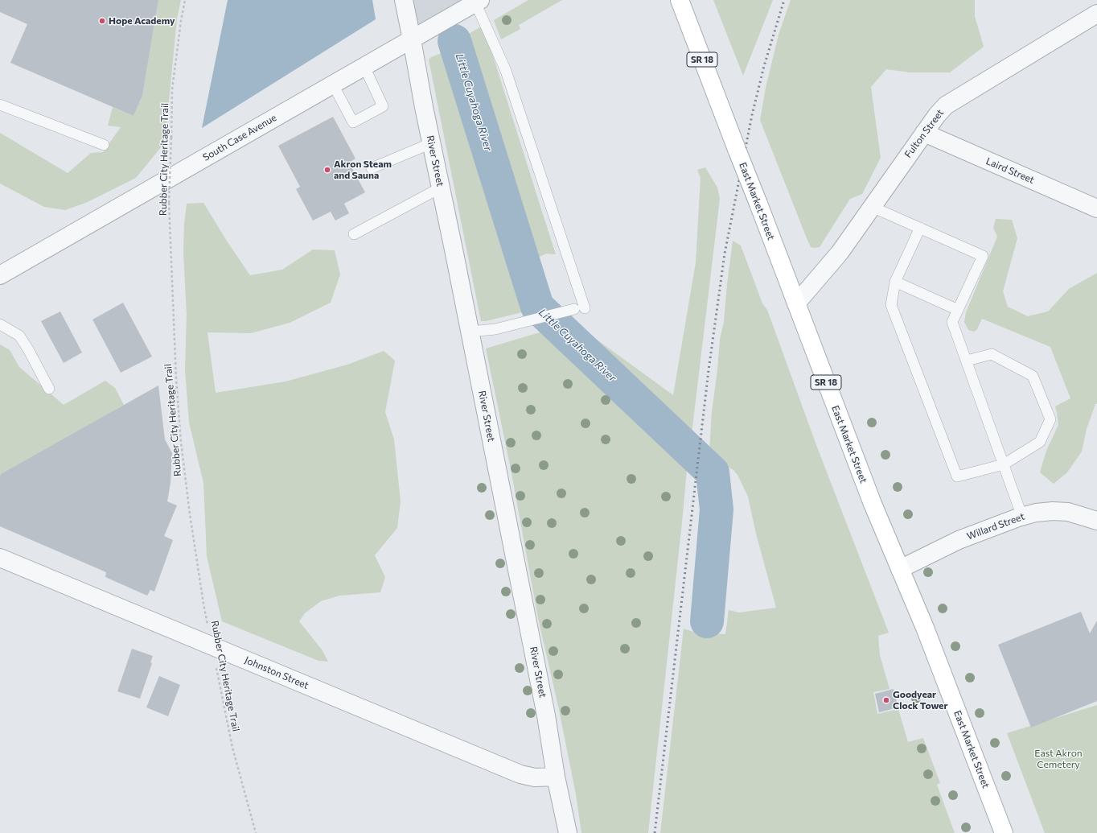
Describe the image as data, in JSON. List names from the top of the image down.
{
  "streets": {
    "main road": ["SR 18", "East Market Street"],
    "street": [
      "Fulton Street",
      "South Case Avenue",
      "River Street",
      "Laird Street",
      "Willard Street",
      "Johnston Street"
    ],
    "path": ["Rubber City Heritage Trail"]
  },
  "crossings": [
    ["Fulton Street", "Laird Street"],
    ["Fulton Street", "East Market Street"],
    ["South Case Avenue", "River Street"],
    ["Rubber City Heritage Trail", "Johnston Street"],
    ["River Street", "Johnston Street"],
    ["East Market Street", "Willard Street"]
  ],
  "water": ["Little Cuyahoga River"],
  "parks": ["East Akron Cemetery"],
  "places": ["Hope Academy", "Akron Steam and Sauna", "Goodyear Clock Tower"]
}
